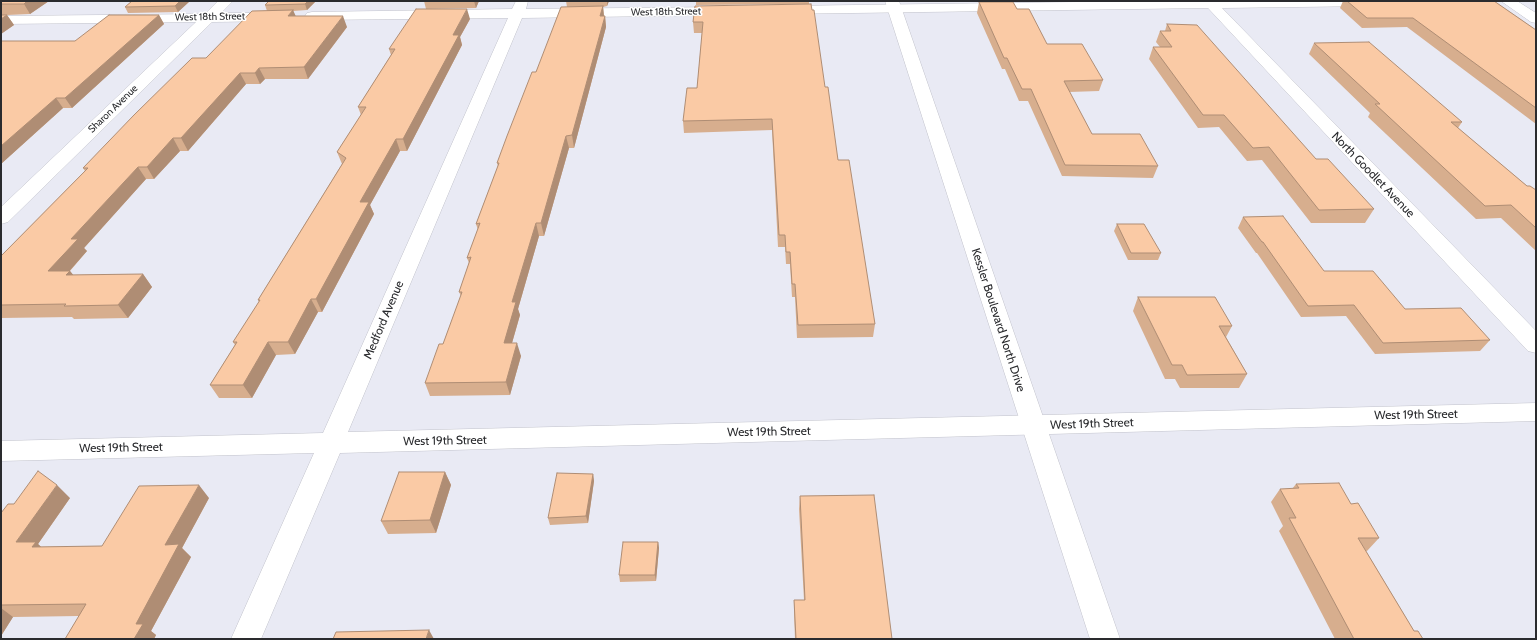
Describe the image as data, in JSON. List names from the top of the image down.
{
  "streets": {
    "street": [
      "West 18th Street",
      "Sharon Avenue",
      "North Goodlet Avenue",
      "Medford Avenue",
      "Kessler Boulevard North Drive",
      "West 19th Street"
    ]
  },
  "crossings": [
    ["West 18th Street", "Sharon Avenue"],
    ["West 18th Street", "Medford Avenue"],
    ["Medford Avenue", "West 19th Street"],
    ["Kessler Boulevard North Drive", "West 19th Street"]
  ]
}
